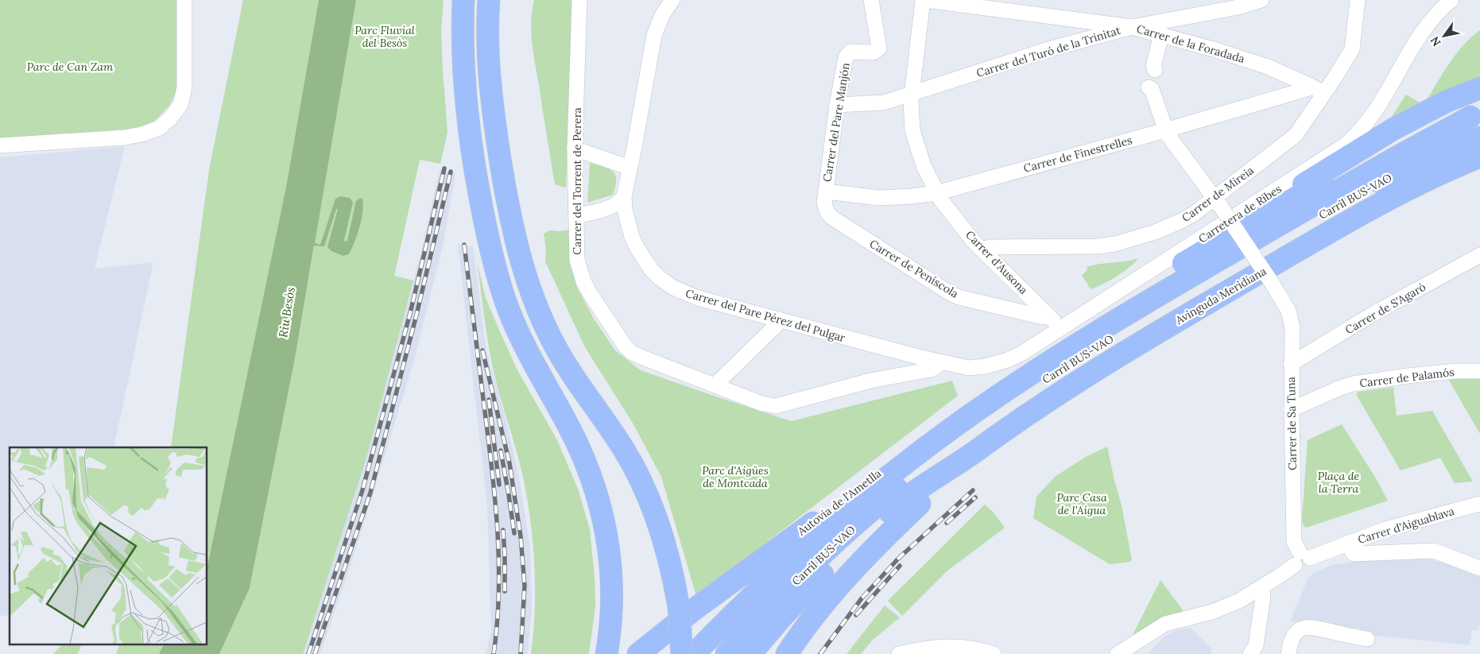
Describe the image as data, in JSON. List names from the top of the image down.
{
  "streets": {
    "highway": ["Carril BUS-VAO", "Avinguda Meridiana", "Autovia de l'Ametlla"],
    "street": [
      "Carrer de la Foradada",
      "Carrer del Turó de la Trinitat",
      "Carrer del Pare Manjón",
      "Carrer de Finestrelles",
      "Carrer del Torrent de Perera",
      "Carrer de Mireia",
      "Carretera de Ribes",
      "Carrer d'Ausona",
      "Carrer de Peníscola",
      "Carrer de S'Agaró",
      "Carrer del Pare Pérez del Pulgar",
      "Carrer de Palamós",
      "Carrer de Sa Tuna",
      "Carrer d'Aiguablava"
    ]
  },
  "crossings": [
    ["Carrer de la Foradada", "Carrer del Turó de la Trinitat"],
    ["Carrer de la Foradada", "Carrer de Finestrelles"],
    ["Carrer de la Foradada", "Carrer de Mireia"],
    ["Carrer de la Foradada", "Carrer d'Ausona"],
    ["Carrer del Turó de la Trinitat", "Carrer del Pare Manjón"],
    ["Carrer del Turó de la Trinitat", "Carrer d'Ausona"],
    ["Carrer del Pare Manjón", "Carrer de Finestrelles"],
    ["Carrer del Pare Manjón", "Carrer de Peníscola"],
    ["Carrer de Finestrelles", "Carrer de Mireia"],
    ["Carrer de Finestrelles", "Carrer d'Ausona"],
    ["Carrer de Finestrelles", "Carrer de Peníscola"],
    ["Carrer de Finestrelles", "Carrer de Sa Tuna"],
    ["Carrer del Torrent de Perera", "Carretera de Ribes"],
    ["Carrer del Torrent de Perera", "Carrer del Pare Pérez del Pulgar"],
    ["Carrer de Mireia", "Carrer d'Ausona"],
    ["Carrer de Mireia", "Carrer de Sa Tuna"],
    ["Carretera de Ribes", "Carrer de Peníscola"],
    ["Carrer d'Ausona", "Carrer de Peníscola"],
    ["Carrer de S'Agaró", "Carrer de Sa Tuna"],
    ["Carrer de Palamós", "Carrer de Sa Tuna"],
    ["Carrer de Sa Tuna", "Carrer d'Aiguablava"]
  ],
  "water": ["Riu Besòs"],
  "parks": [
    "Parc Fluvial del Besòs",
    "Parc de Can Zam",
    "Parc d'Aigües de Montcada",
    "Plaça de la Terra",
    "Parc Casa de l'Aigua"
  ],
  "north": "bottom left"
}
